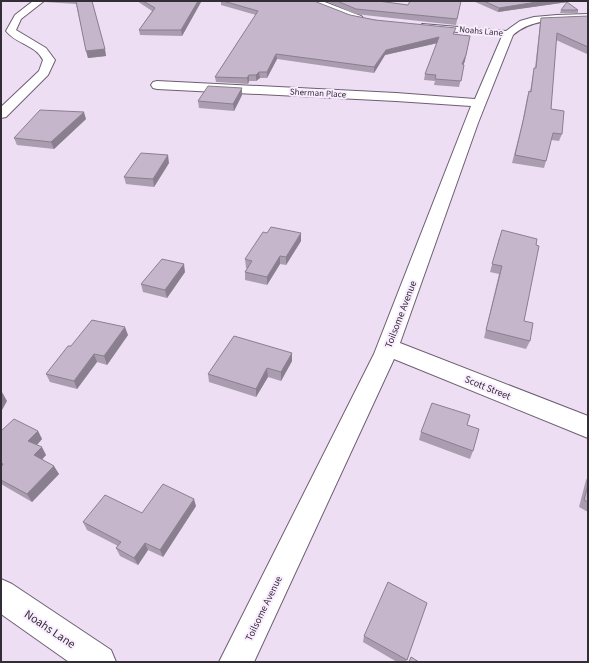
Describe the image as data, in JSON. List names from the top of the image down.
{
  "streets": {
    "street": [
      "Noahs Lane",
      "Sherman Place",
      "Toilsome Avenue",
      "Scott Street"
    ]
  },
  "crossings": [
    ["Noahs Lane", "Toilsome Avenue"],
    ["Sherman Place", "Toilsome Avenue"],
    ["Toilsome Avenue", "Scott Street"]
  ]
}
